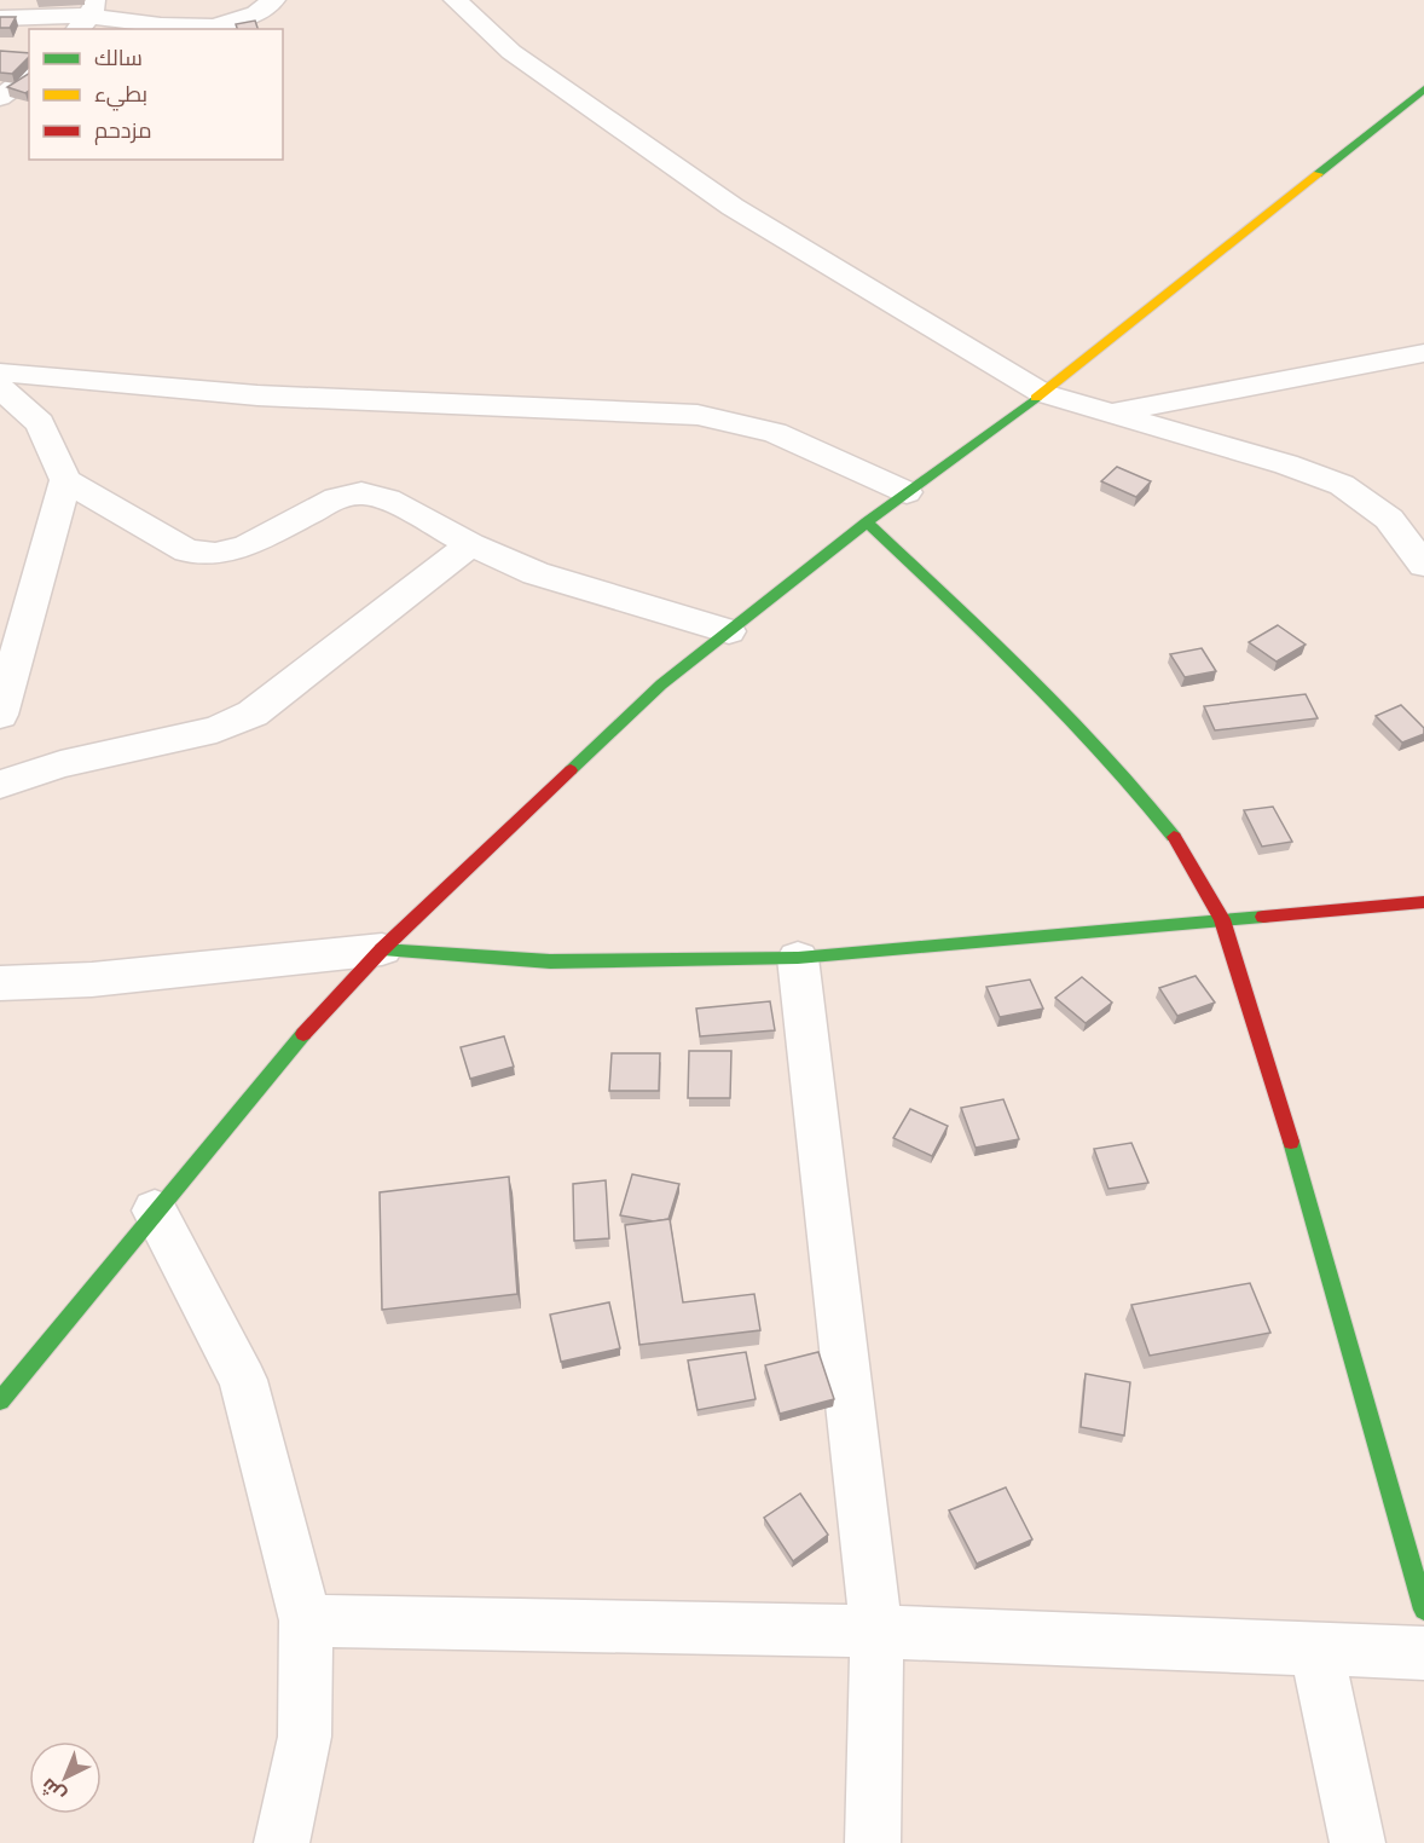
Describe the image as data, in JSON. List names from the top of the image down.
{
  "legend": ["سالك", "بطيء", "مزدحم"],
  "north": "bottom left"
}
